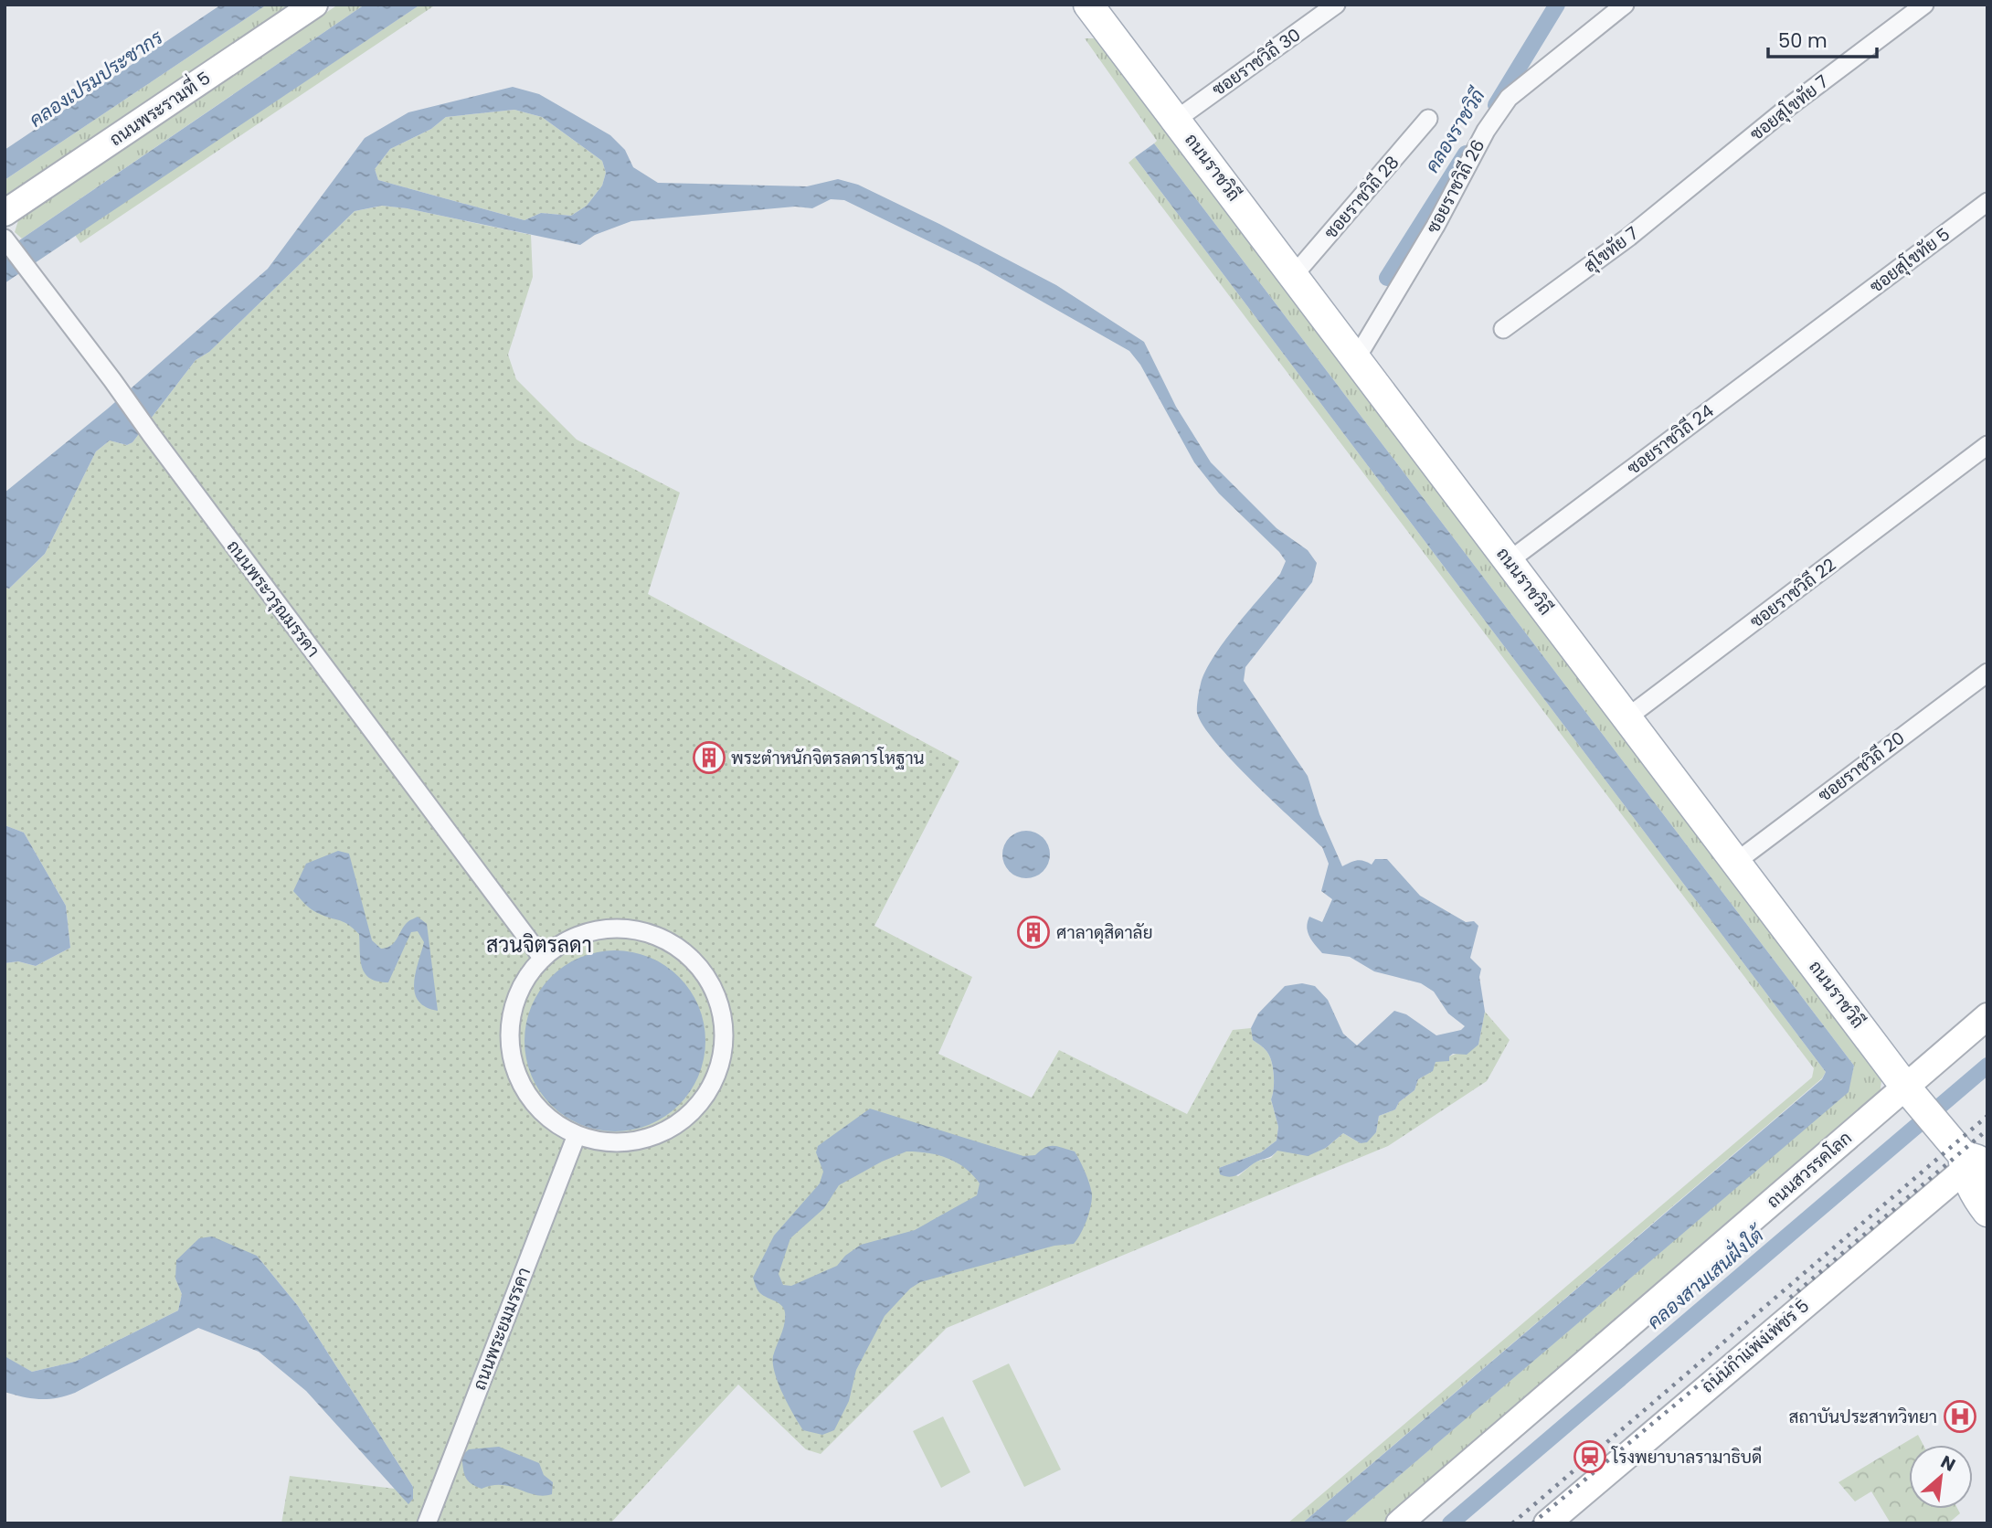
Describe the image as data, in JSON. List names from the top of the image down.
{
  "streets": {
    "main road": ["ถนนราชวิถี"],
    "street": [
      "ซอยราชวิถี 30",
      "ซอยสุโขทัย 7",
      "ถนนพระรามที่ 5",
      "ซอยราชวิถี 26",
      "ซอยราชวิถี 28",
      "สุโขทัย 7",
      "ซอยสุโขทัย 5",
      "ซอยราชวิถี 24",
      "ซอยราชวิถี 22",
      "ถนนพระวรุณมรรคา",
      "ซอยราชวิถี 20",
      "ถนนสวรรคโลก",
      "ถนนพระยมมรรคา",
      "ถนนกำแพงเพชร 5"
    ]
  },
  "crossings": [
    ["ซอยราชวิถี 30", "ถนนราชวิถี"],
    ["ซอยสุโขทัย 7", "สุโขทัย 7"],
    ["ถนนราชวิถี", "ซอยราชวิถี 26"],
    ["ถนนราชวิถี", "ซอยราชวิถี 28"],
    ["ถนนราชวิถี", "ซอยราชวิถี 24"],
    ["ถนนราชวิถี", "ซอยราชวิถี 22"],
    ["ถนนราชวิถี", "ซอยราชวิถี 20"],
    ["ถนนราชวิถี", "ถนนสวรรคโลก"],
    ["ถนนราชวิถี", "ถนนกำแพงเพชร 5"],
    ["ซอยสุโขทัย 5", "ซอยราชวิถี 24"],
    ["ถนนพระวรุณมรรคา", "ถนนพระยมมรรคา"]
  ],
  "districts": ["สวนจิตรลดา"],
  "water": ["คลองเปรมประชากร", "คลองราชวิถี", "คลองสามเสนฝั่งใต้"],
  "places": {
    "building": ["พระตำหนักจิตรลดารโหฐาน", "ศาลาดุสิดาลัย"],
    "hospital": ["สถาบันประสาทวิทยา"],
    "station": ["โรงพยาบาลรามาธิบดี"]
  },
  "scale_bar": "50 m",
  "north": "top right"
}
